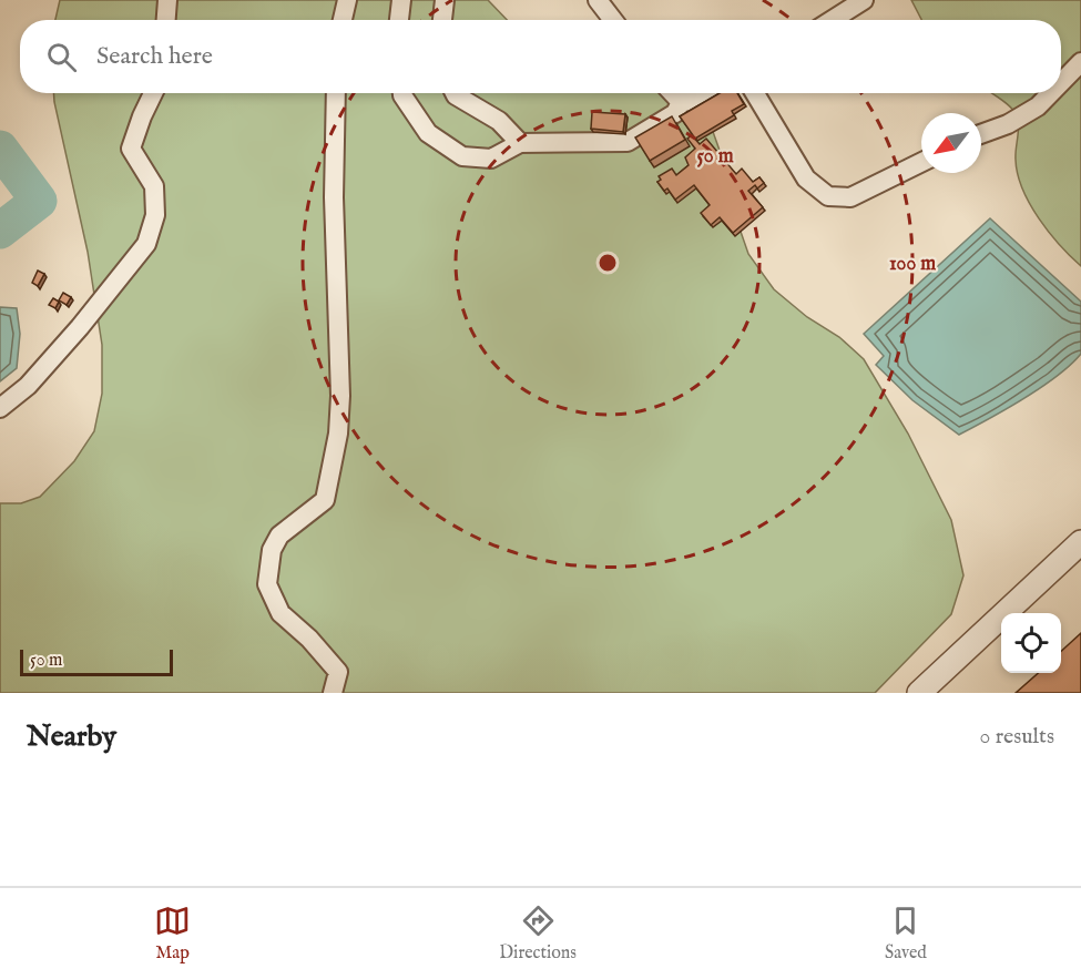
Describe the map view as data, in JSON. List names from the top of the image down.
{
  "scale_bar": "50 m",
  "north": "bottom left",
  "page": {
    "search": "Search here",
    "scale": "50 m",
    "heading": ["Nearby", "0 results"],
    "nav": ["Map", "Directions", "Saved"]
  },
  "rings": ["50 m", "100 m"]
}
